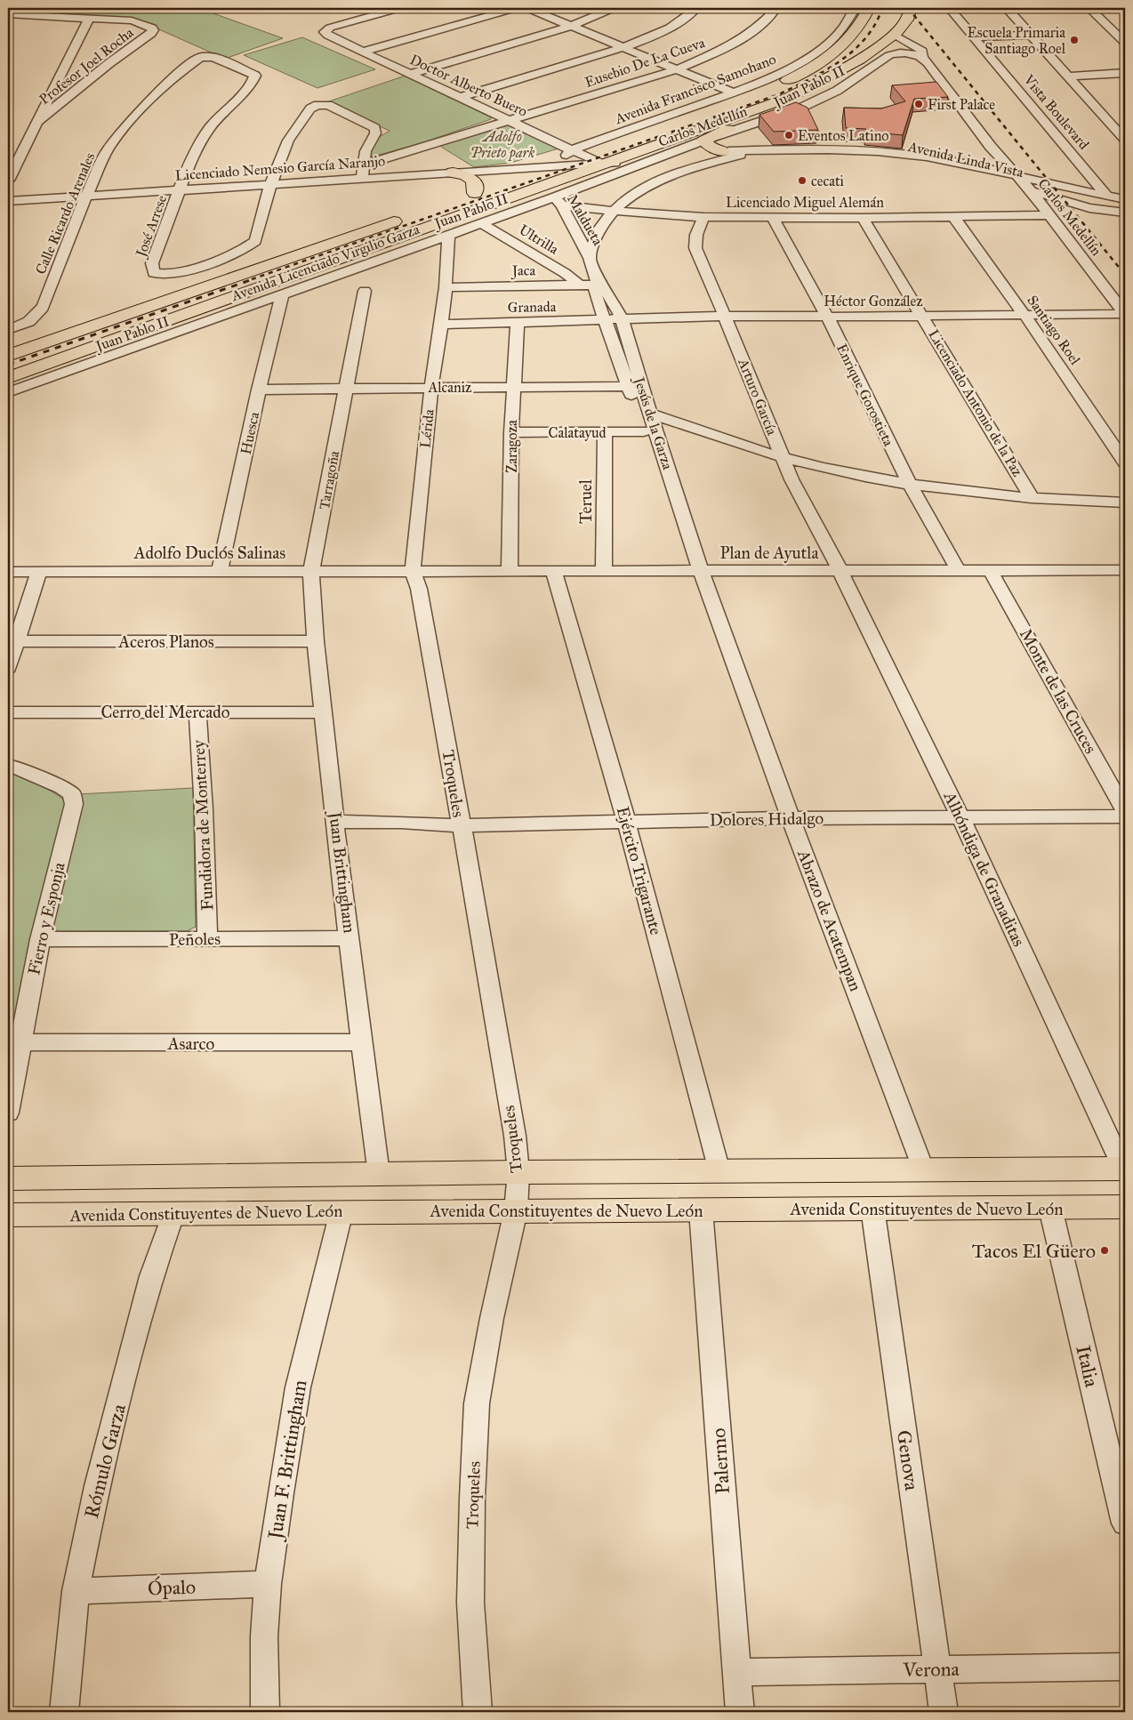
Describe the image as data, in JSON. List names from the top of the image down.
{
  "streets": {
    "main road": ["Juan Pablo II", "Avenida Constituyentes de Nuevo León"],
    "street": [
      "Eusebio De La Cueva",
      "Profesor Joel Rocha",
      "Doctor Alberto Buero",
      "Avenida Francisco Samohano",
      "Vista Boulevard",
      "Carlos Medellín",
      "Avenida Linda Vista",
      "Licenciado Nemesio García Naranjo",
      "Licenciado Miguel Alemán",
      "Calle Ricardo Arenales",
      "Maldueta",
      "José Arrese",
      "Ultrilla",
      "Avenida Licenciado Virgilio Garza",
      "Jaca",
      "Héctor González",
      "Granada",
      "Santiago Roel",
      "Alcaniz",
      "Enrique Gorostieta",
      "Arturo García",
      "Licenciado Antonio de la Paz",
      "Jesús de la Garza",
      "Lérida",
      "Calatayud",
      "Huesca",
      "Zaragoza",
      "Tarragoña",
      "Teruel",
      "Adolfo Duclós Salinas",
      "Plan de Ayutla",
      "Aceros Planos",
      "Monte de las Cruces",
      "Cerro del Mercado",
      "Troqueles",
      "Dolores Hidalgo",
      "Fundidora de Monterrey",
      "Alhóndiga de Granaditas",
      "Ejército Trigarante",
      "Juan Brittingham",
      "Fierro y Esponja",
      "Abrazo de Acatempan",
      "Peñoles",
      "Asarco",
      "Italia",
      "Juan F. Brittingham",
      "Genova",
      "Rómulo Garza",
      "Palermo",
      "Ópalo",
      "Verona"
    ]
  },
  "crossings": [
    ["Eusebio De La Cueva", "Doctor Alberto Buero"],
    ["Doctor Alberto Buero", "Juan Pablo II"],
    ["Doctor Alberto Buero", "Avenida Francisco Samohano"],
    ["Doctor Alberto Buero", "Licenciado Nemesio García Naranjo"],
    ["Juan Pablo II", "Avenida Francisco Samohano"],
    ["Juan Pablo II", "Licenciado Nemesio García Naranjo"],
    ["Vista Boulevard", "Avenida Linda Vista"],
    ["Carlos Medellín", "Avenida Linda Vista"],
    ["Carlos Medellín", "Licenciado Nemesio García Naranjo"],
    ["Carlos Medellín", "Licenciado Miguel Alemán"],
    ["Carlos Medellín", "Avenida Licenciado Virgilio Garza"],
    ["Carlos Medellín", "Héctor González"],
    ["Avenida Linda Vista", "Licenciado Nemesio García Naranjo"],
    ["Avenida Linda Vista", "Avenida Licenciado Virgilio Garza"],
    ["Licenciado Nemesio García Naranjo", "Calle Ricardo Arenales"],
    ["Licenciado Nemesio García Naranjo", "José Arrese"],
    ["Licenciado Nemesio García Naranjo", "Avenida Licenciado Virgilio Garza"],
    ["Licenciado Miguel Alemán", "Maldueta"],
    ["Licenciado Miguel Alemán", "Avenida Licenciado Virgilio Garza"],
    ["Licenciado Miguel Alemán", "Santiago Roel"],
    ["Licenciado Miguel Alemán", "Enrique Gorostieta"],
    ["Licenciado Miguel Alemán", "Arturo García"],
    ["Licenciado Miguel Alemán", "Licenciado Antonio de la Paz"],
    ["Calle Ricardo Arenales", "José Arrese"],
    ["Maldueta", "Avenida Licenciado Virgilio Garza"],
    ["Maldueta", "Jesús de la Garza"],
    ["Ultrilla", "Avenida Licenciado Virgilio Garza"],
    ["Ultrilla", "Jaca"],
    ["Avenida Licenciado Virgilio Garza", "Lérida"],
    ["Avenida Licenciado Virgilio Garza", "Huesca"],
    ["Jaca", "Jesús de la Garza"],
    ["Jaca", "Lérida"],
    ["Héctor González", "Granada"],
    ["Héctor González", "Santiago Roel"],
    ["Héctor González", "Enrique Gorostieta"],
    ["Héctor González", "Arturo García"],
    ["Héctor González", "Licenciado Antonio de la Paz"],
    ["Héctor González", "Jesús de la Garza"],
    ["Granada", "Jesús de la Garza"],
    ["Granada", "Lérida"],
    ["Granada", "Zaragoza"],
    ["Alcaniz", "Jesús de la Garza"],
    ["Alcaniz", "Lérida"],
    ["Alcaniz", "Huesca"],
    ["Alcaniz", "Zaragoza"],
    ["Alcaniz", "Tarragoña"],
    ["Enrique Gorostieta", "Plan de Ayutla"],
    ["Arturo García", "Plan de Ayutla"],
    ["Arturo García", "Alhóndiga de Granaditas"],
    ["Jesús de la Garza", "Calatayud"],
    ["Jesús de la Garza", "Plan de Ayutla"],
    ["Jesús de la Garza", "Abrazo de Acatempan"],
    ["Lérida", "Adolfo Duclós Salinas"],
    ["Lérida", "Plan de Ayutla"],
    ["Lérida", "Troqueles"],
    ["Calatayud", "Zaragoza"],
    ["Calatayud", "Teruel"],
    ["Huesca", "Adolfo Duclós Salinas"],
    ["Zaragoza", "Plan de Ayutla"],
    ["Tarragoña", "Adolfo Duclós Salinas"],
    ["Tarragoña", "Juan Brittingham"],
    ["Teruel", "Plan de Ayutla"],
    ["Adolfo Duclós Salinas", "Plan de Ayutla"],
    ["Adolfo Duclós Salinas", "Troqueles"],
    ["Adolfo Duclós Salinas", "Juan Brittingham"],
    ["Plan de Ayutla", "Monte de las Cruces"],
    ["Plan de Ayutla", "Troqueles"],
    ["Plan de Ayutla", "Alhóndiga de Granaditas"],
    ["Plan de Ayutla", "Ejército Trigarante"],
    ["Plan de Ayutla", "Abrazo de Acatempan"],
    ["Aceros Planos", "Juan Brittingham"],
    ["Cerro del Mercado", "Fundidora de Monterrey"],
    ["Cerro del Mercado", "Juan Brittingham"],
    ["Troqueles", "Dolores Hidalgo"],
    ["Troqueles", "Avenida Constituyentes de Nuevo León"],
    ["Dolores Hidalgo", "Alhóndiga de Granaditas"],
    ["Dolores Hidalgo", "Ejército Trigarante"],
    ["Dolores Hidalgo", "Juan Brittingham"],
    ["Dolores Hidalgo", "Abrazo de Acatempan"],
    ["Fundidora de Monterrey", "Peñoles"],
    ["Juan Brittingham", "Peñoles"],
    ["Juan Brittingham", "Asarco"],
    ["Fierro y Esponja", "Peñoles"],
    ["Fierro y Esponja", "Asarco"],
    ["Avenida Constituyentes de Nuevo León", "Italia"],
    ["Avenida Constituyentes de Nuevo León", "Juan F. Brittingham"],
    ["Avenida Constituyentes de Nuevo León", "Genova"],
    ["Avenida Constituyentes de Nuevo León", "Rómulo Garza"],
    ["Avenida Constituyentes de Nuevo León", "Palermo"],
    ["Juan F. Brittingham", "Ópalo"],
    ["Genova", "Verona"],
    ["Rómulo Garza", "Ópalo"],
    ["Palermo", "Verona"]
  ],
  "parks": ["Adolfo Prieto park"],
  "places": [
    "Escuela Primaria Santiago Roel",
    "First Palace",
    "Eventos Latino",
    "cecati",
    "Tacos El Güero"
  ]
}
